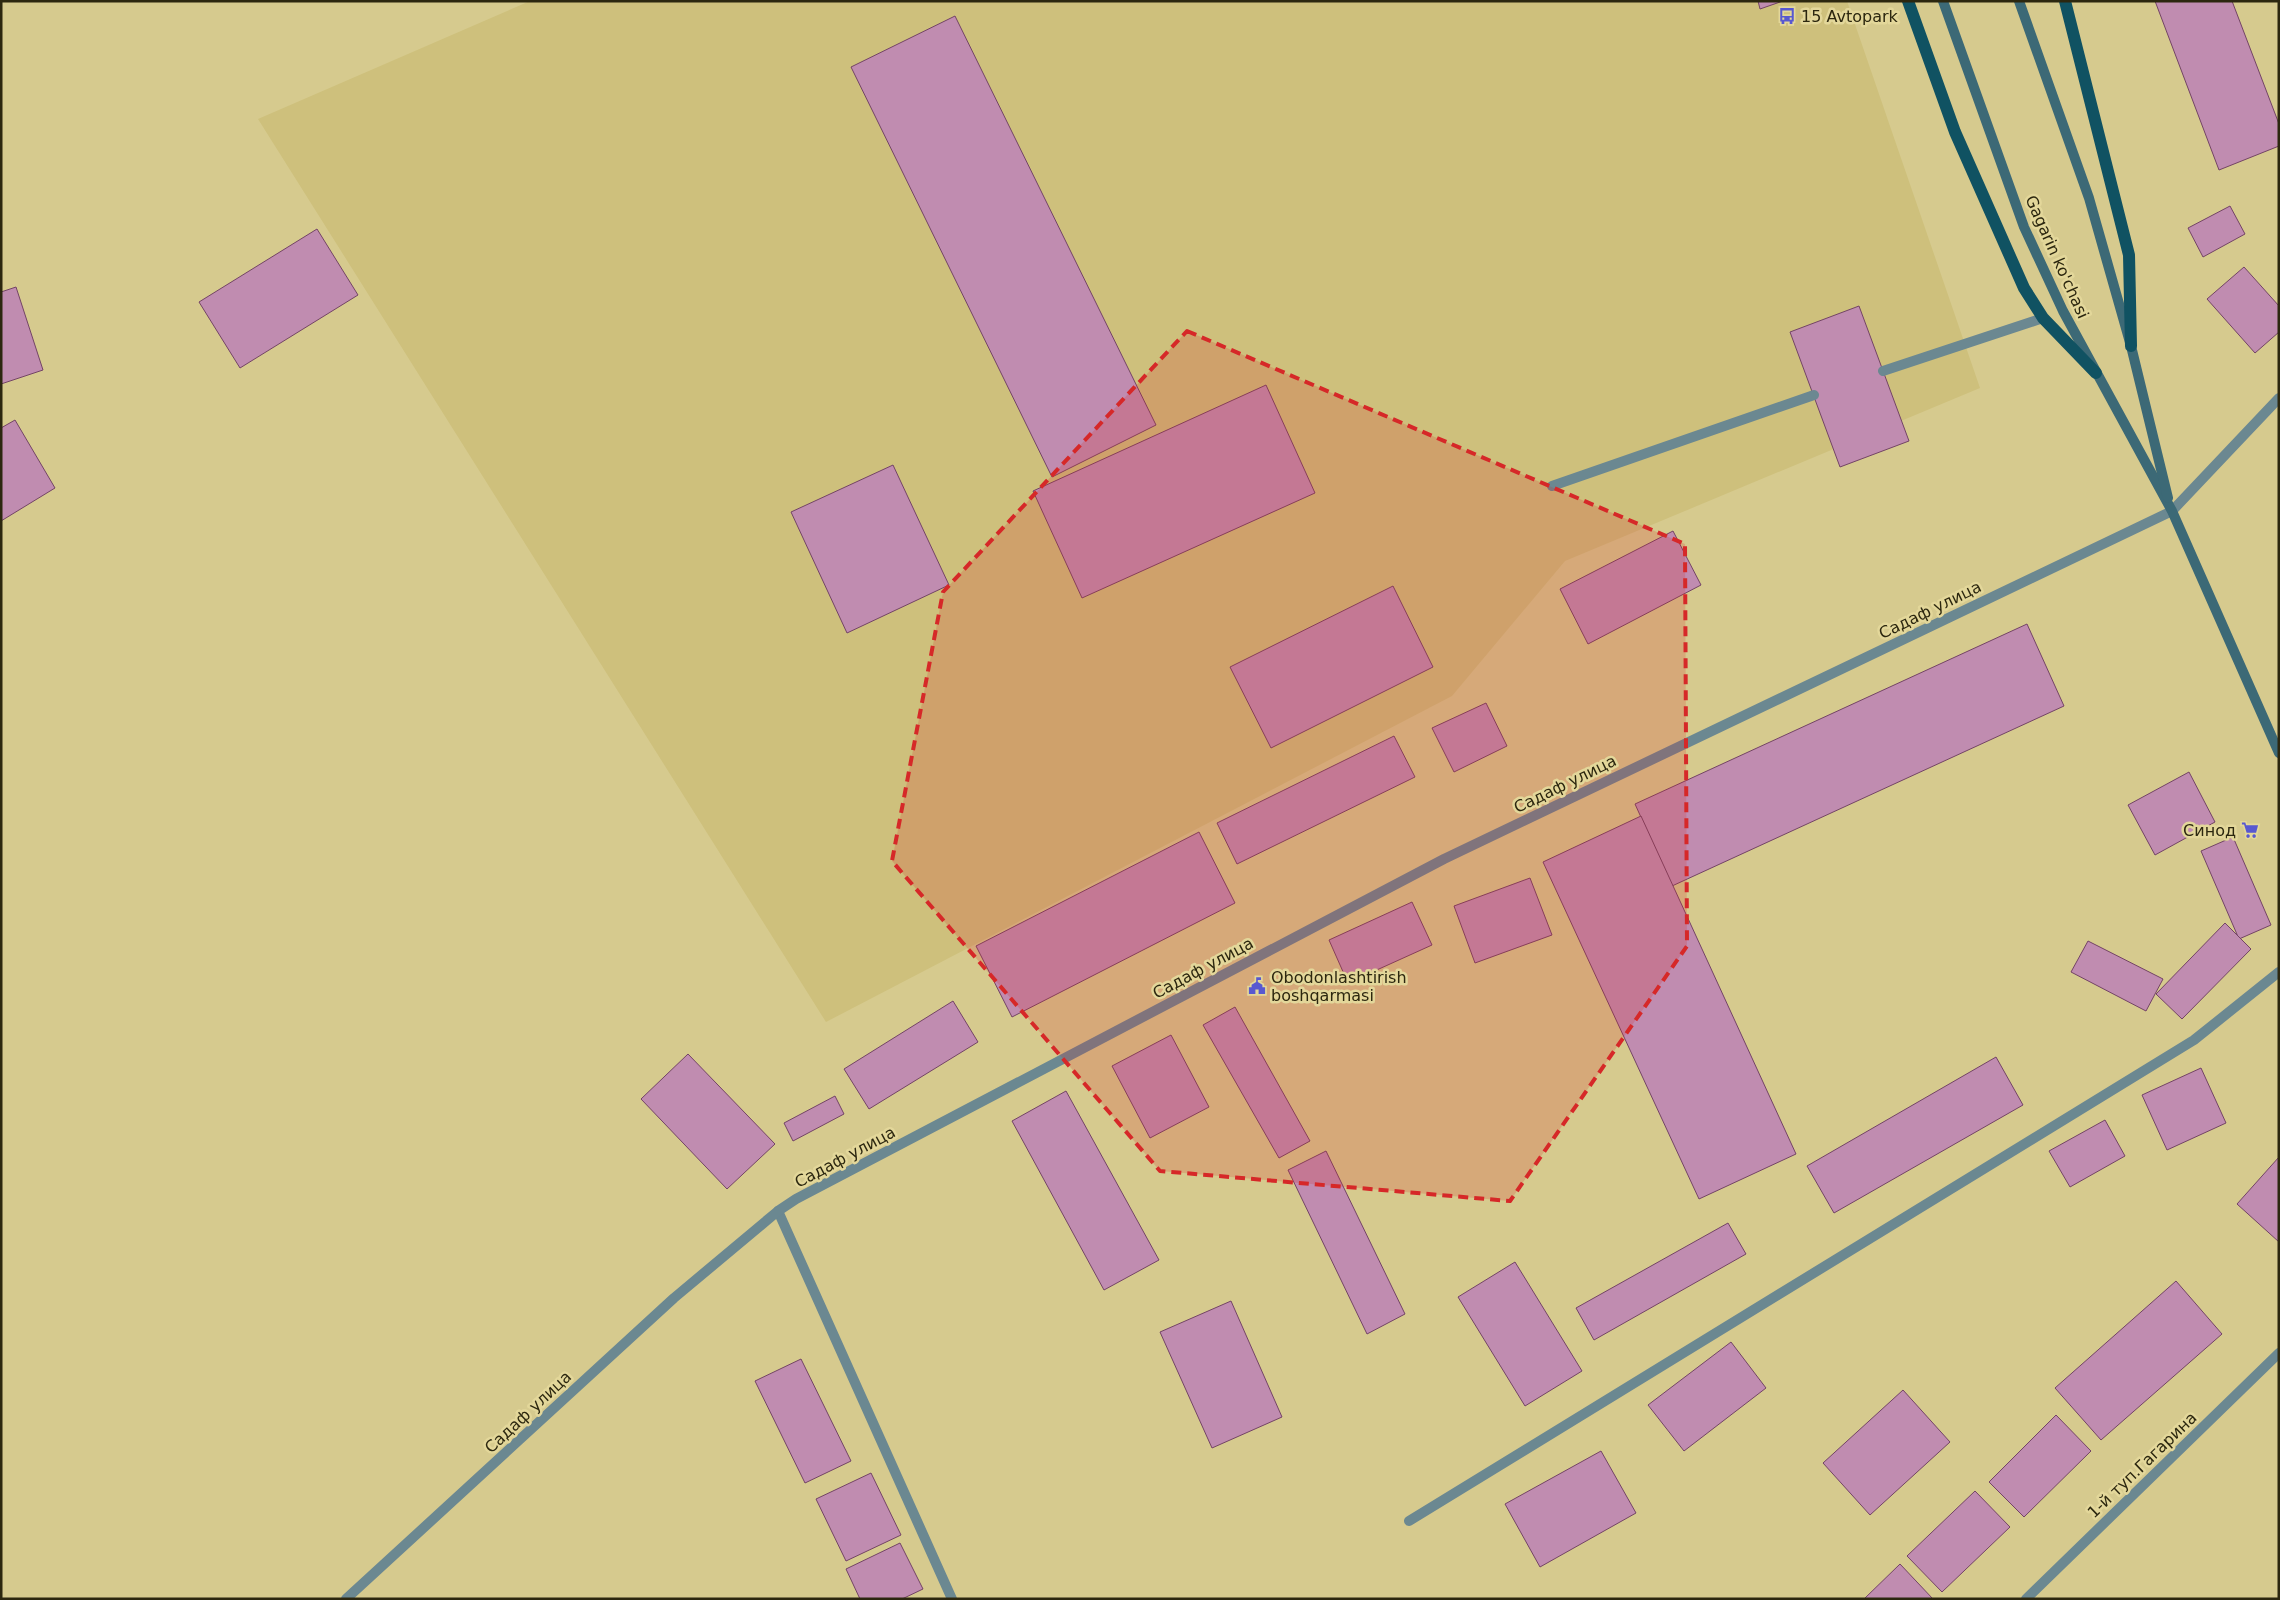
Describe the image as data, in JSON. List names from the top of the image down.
{
  "streets": {
    "main road": ["Gagarin ko'chasi"],
    "street": ["Садаф улица", "1-й туп.Гагарина"]
  },
  "crossings": [
    ["Gagarin ko'chasi", "Садаф улица"]
  ],
  "places": {
    "bus stop": ["15 Avtopark"],
    "supermarket": ["Синод"],
    "public building": ["Obodonlashtirish boshqarmasi"]
  }
}
